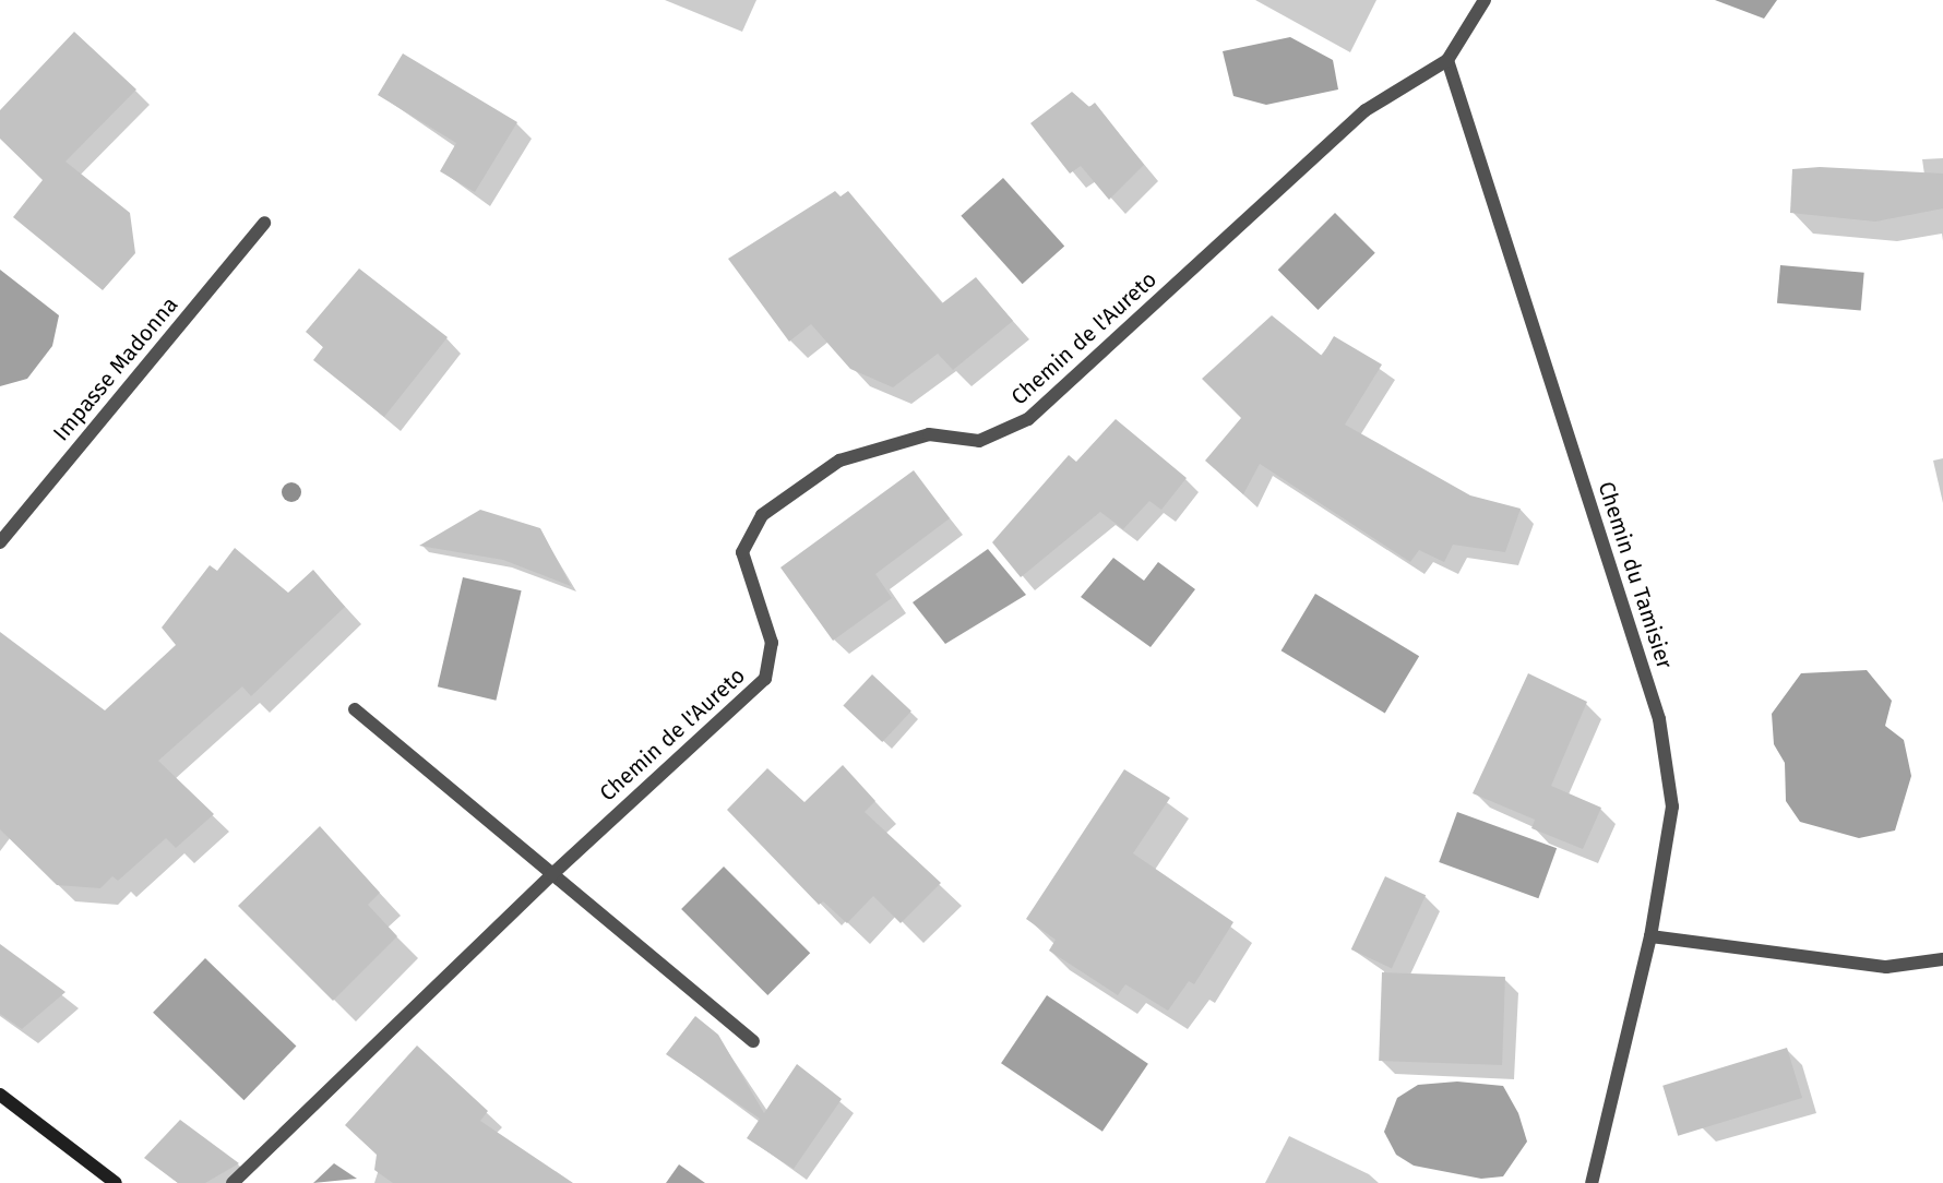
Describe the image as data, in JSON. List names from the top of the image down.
{
  "streets": {
    "street": ["Chemin de l'Aureto", "Impasse Madonna", "Chemin du Tamisier"]
  },
  "crossings": [
    ["Chemin de l'Aureto", "Chemin du Tamisier"]
  ]
}
